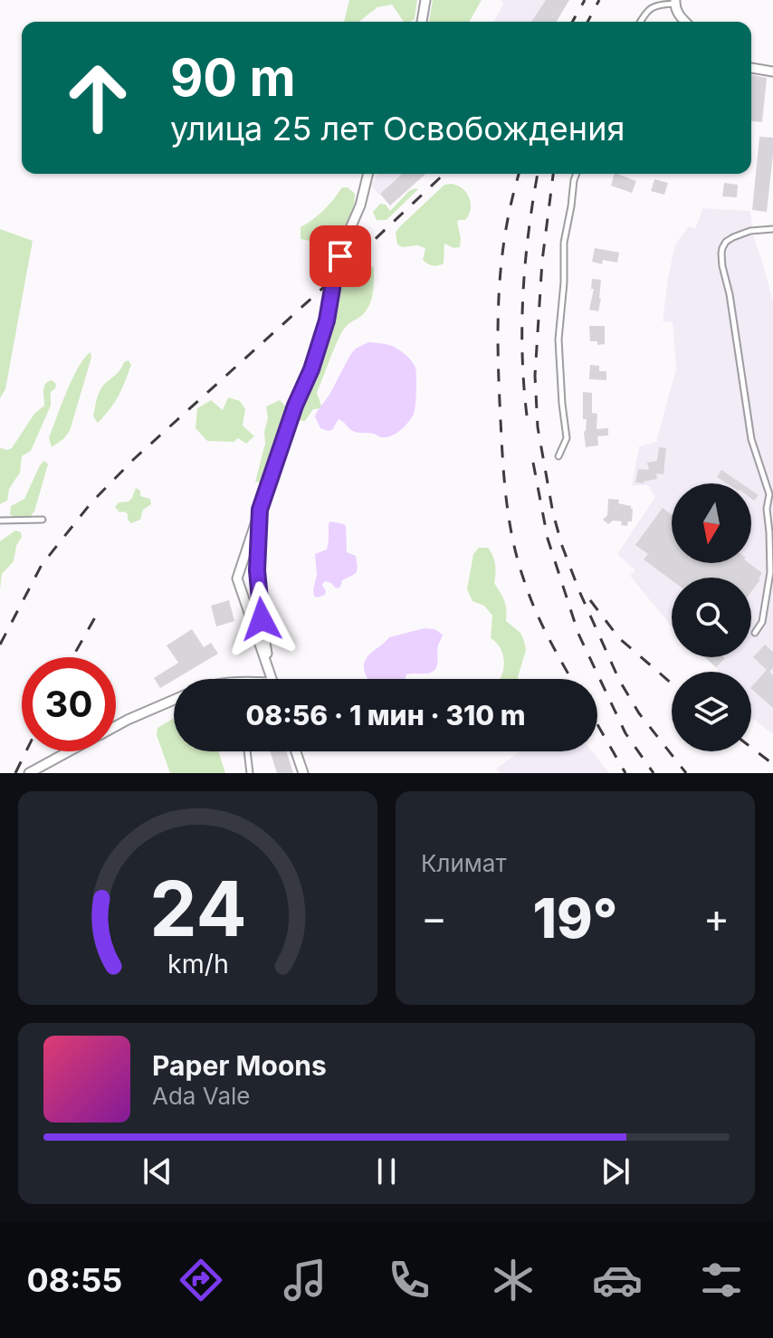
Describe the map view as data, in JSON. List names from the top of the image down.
{
  "north": "bottom",
  "page": {
    "turn": ["90 m", "улица 25 лет Освобождения"],
    "limit": "30",
    "trip": "08:56 · 1 мин · 310 m",
    "tile": "Климат",
    "heat": ["−", "19°", "+"],
    "song": ["Paper Moons", "Ada Vale"],
    "tabs": "08:55",
    "gauge": ["24", "km/h"]
  }
}
